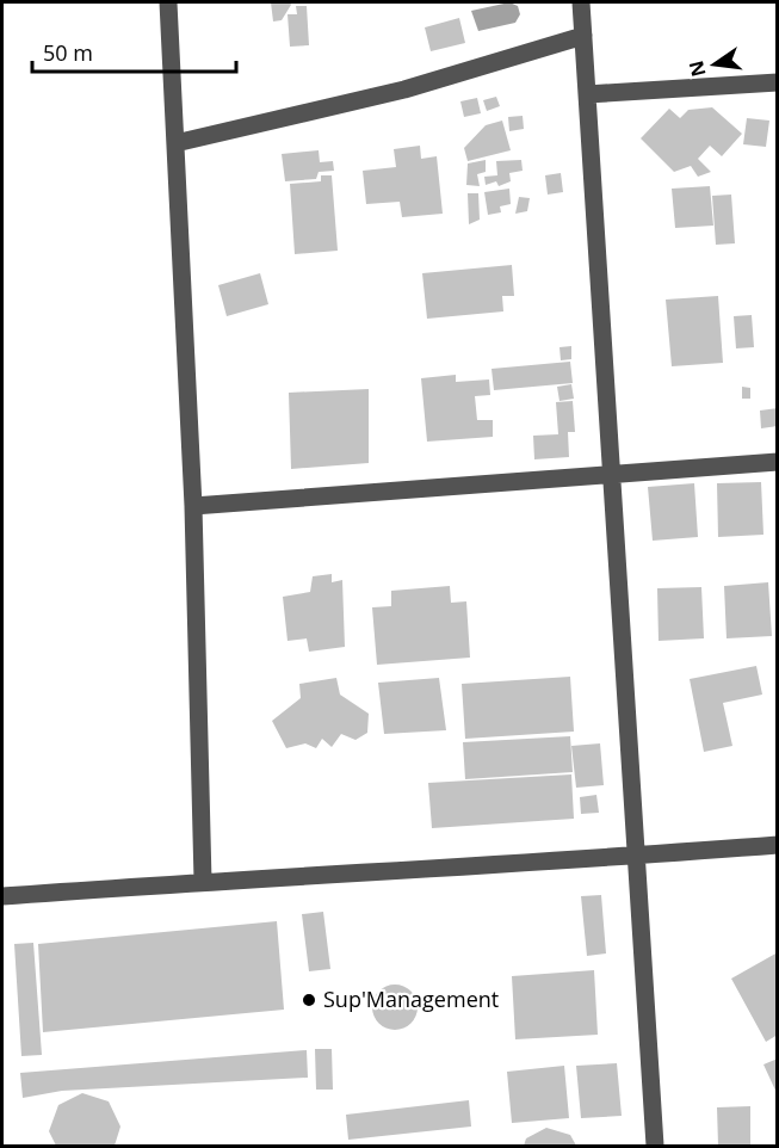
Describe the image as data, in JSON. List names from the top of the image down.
{
  "places": ["Sup'Management"],
  "scale_bar": "50 m",
  "north": "left"
}
